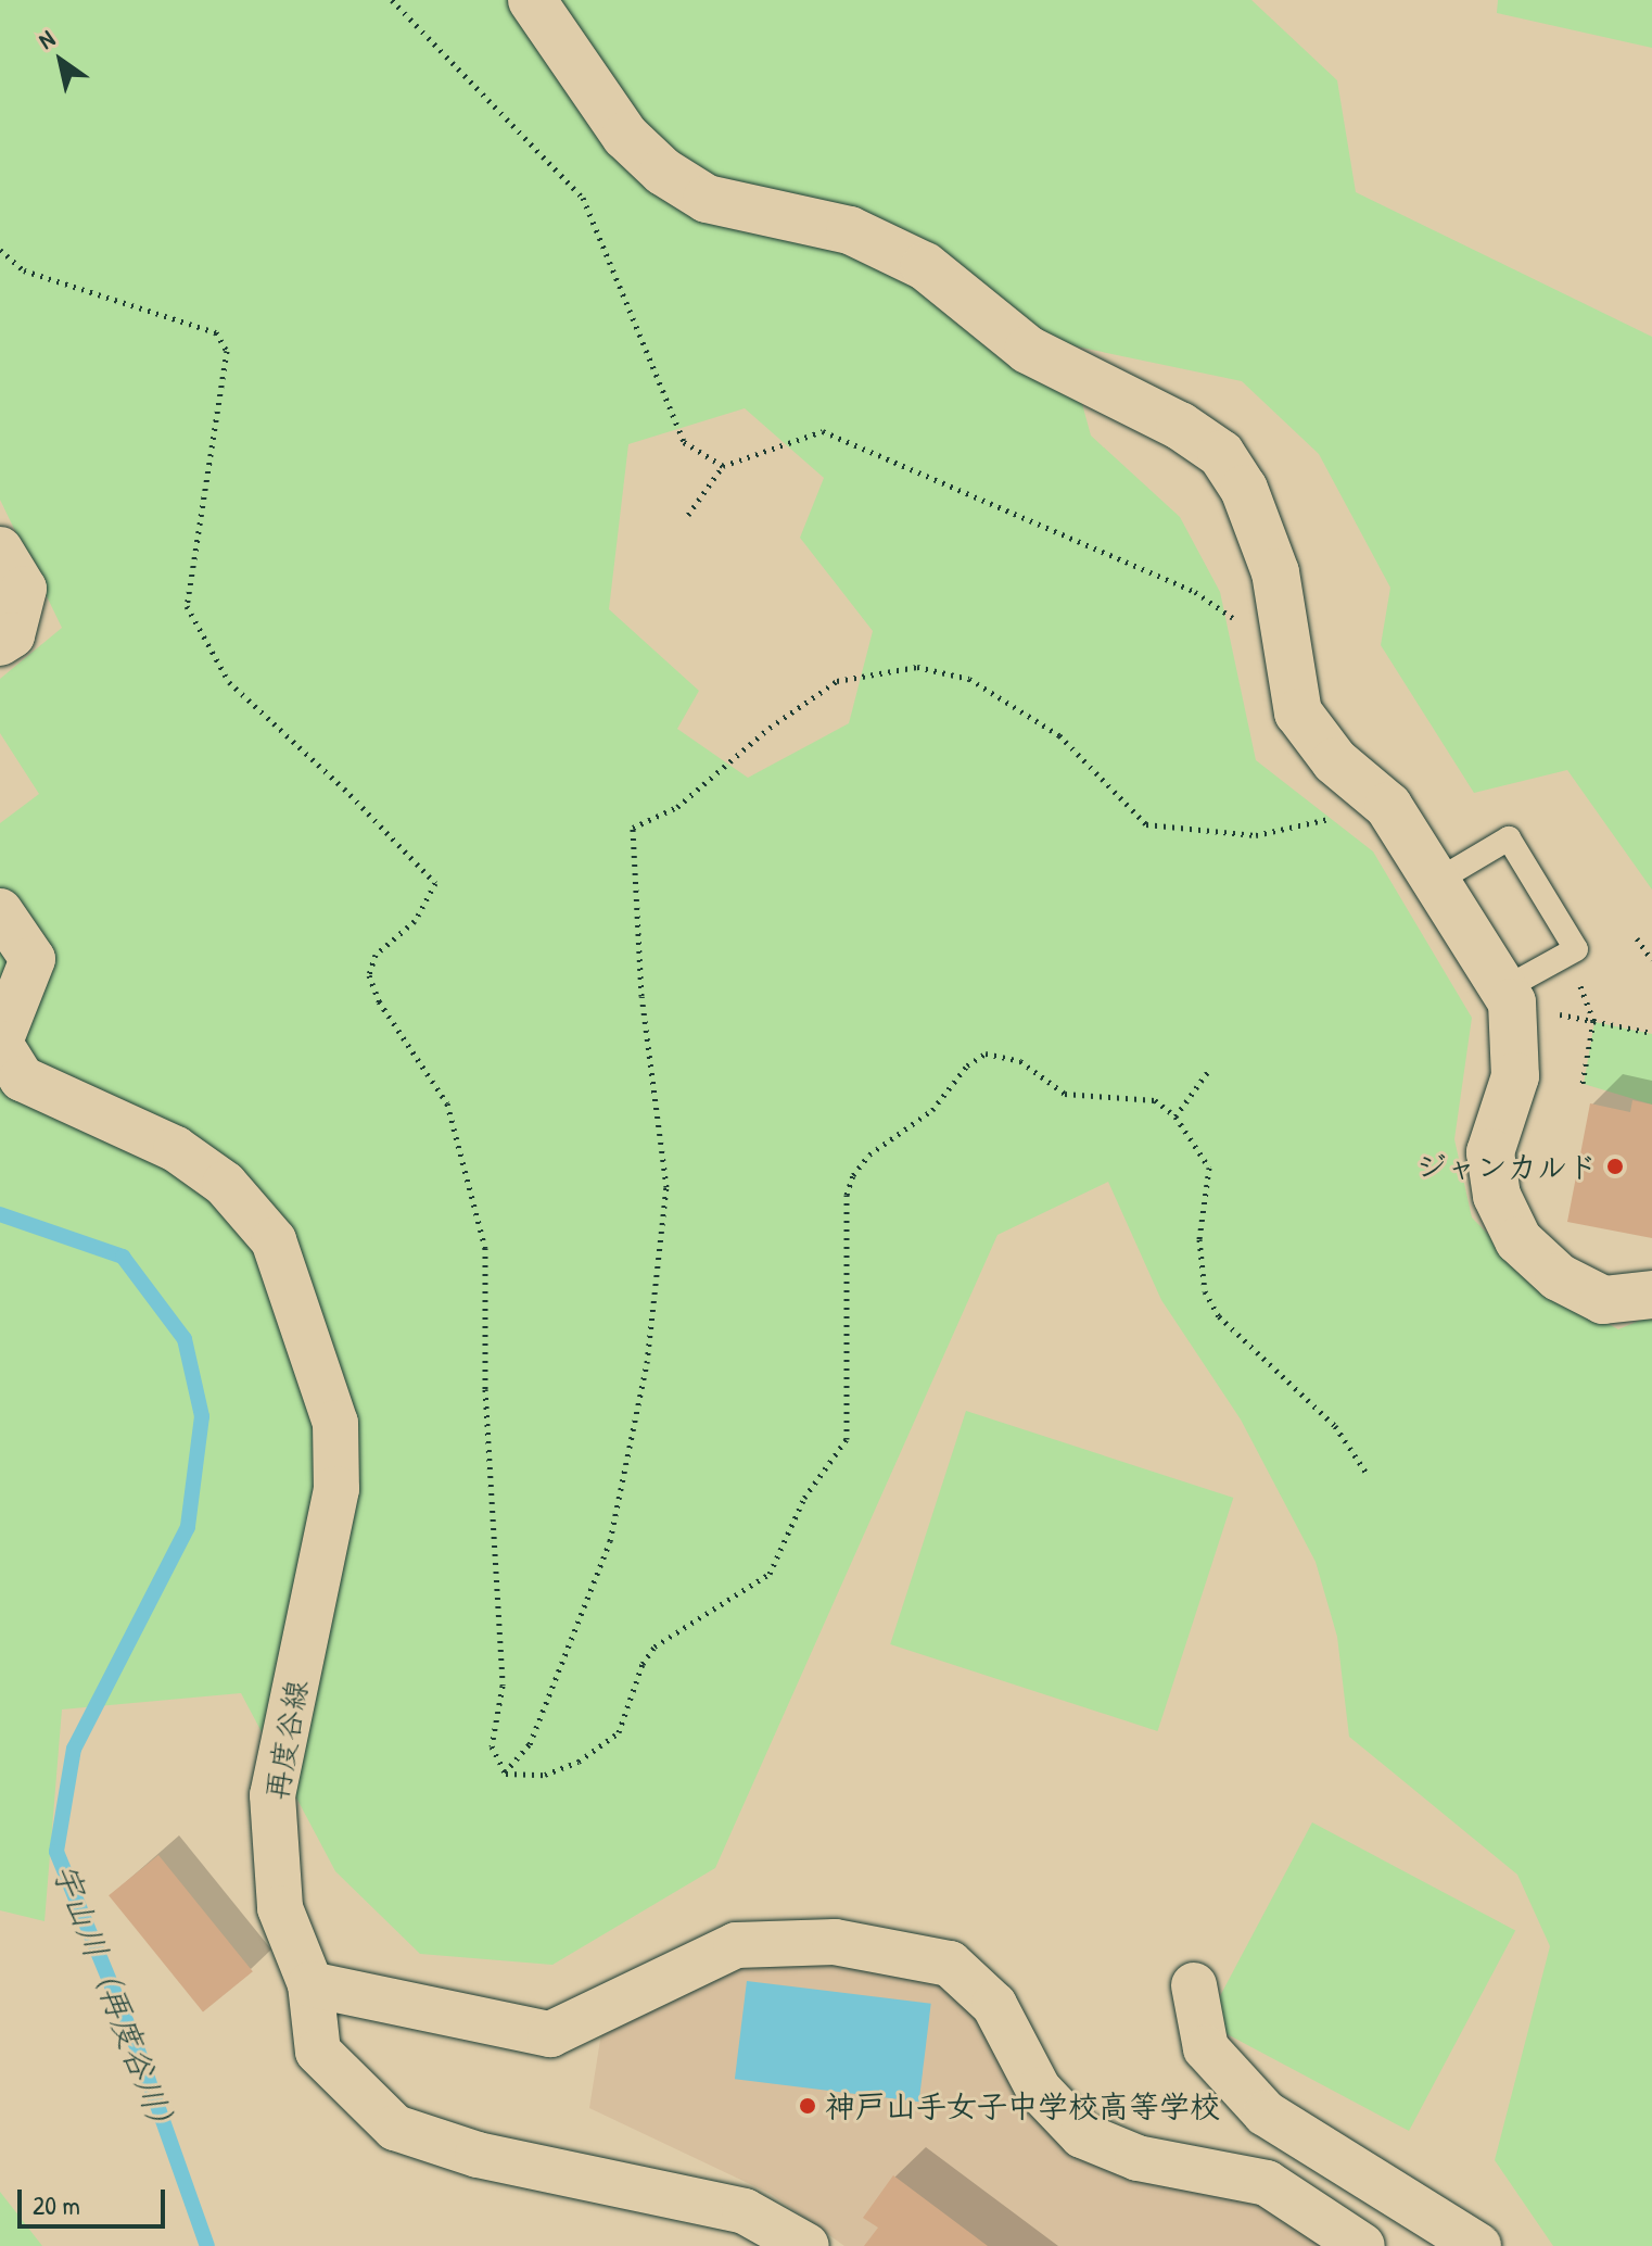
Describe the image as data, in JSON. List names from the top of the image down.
{
  "streets": {
    "street": ["再度谷線"]
  },
  "water": ["宇山川（再度谷川）"],
  "places": ["ジャンカルド", "神戸山手女子中学校高等学校"],
  "scale_bar": "20 m",
  "north": "top left"
}
